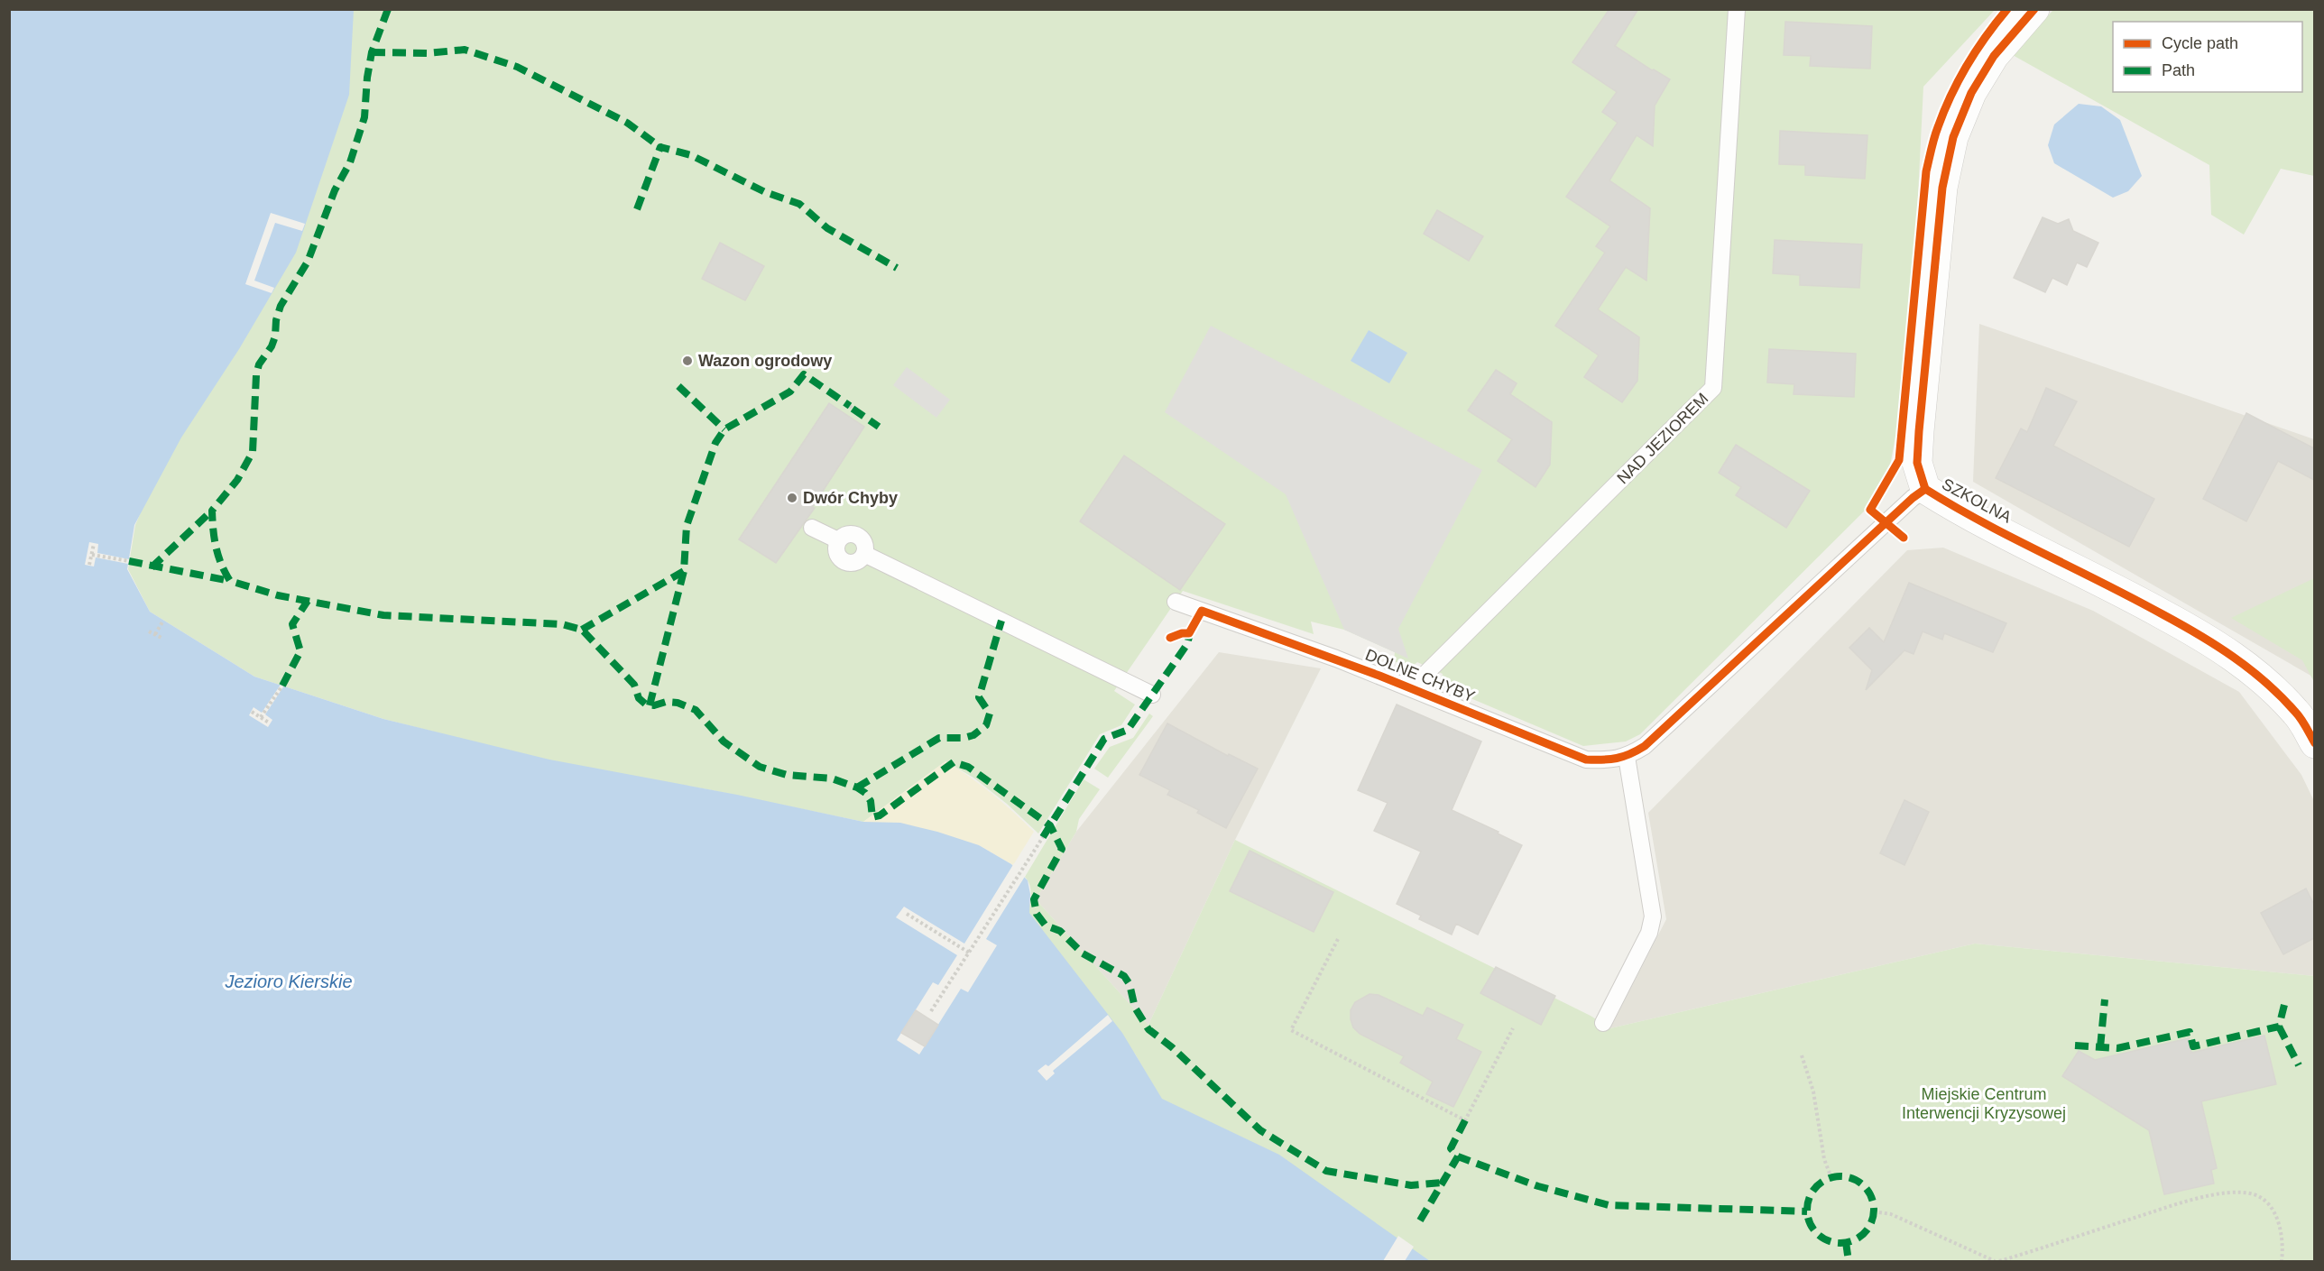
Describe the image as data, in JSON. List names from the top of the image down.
{
  "streets": {
    "street": ["SZKOLNA"],
    "lane": ["NAD JEZIOREM", "DOLNE CHYBY"]
  },
  "crossings": [
    ["NAD JEZIOREM", "DOLNE CHYBY"],
    ["SZKOLNA", "DOLNE CHYBY"]
  ],
  "water": ["Jezioro Kierskie"],
  "parks": ["Miejskie Centrum Interwencji Kryzysowej"],
  "places": ["Wazon ogrodowy", "Dwór Chyby"],
  "legend": ["Cycle path", "Path"]
}
